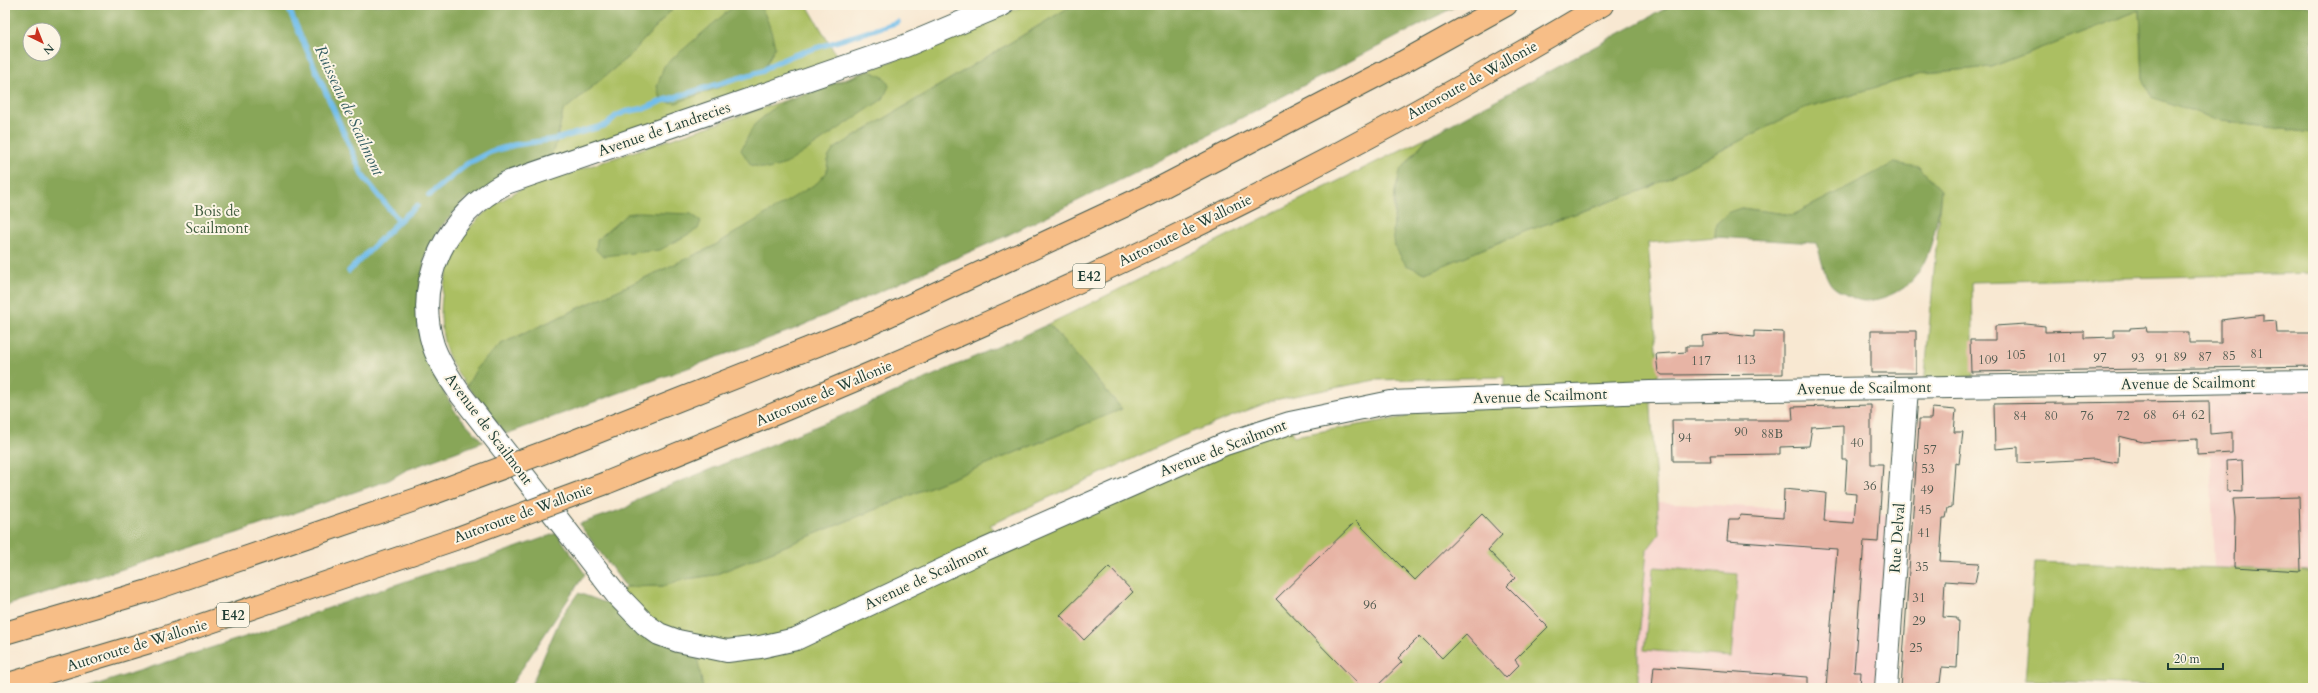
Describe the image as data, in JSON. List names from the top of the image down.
{
  "streets": {
    "highway": ["Autoroute de Wallonie", "E42"],
    "street": ["Avenue de Landrecies", "Avenue de Scailmont", "Rue Delval"]
  },
  "crossings": [
    ["Avenue de Landrecies", "Avenue de Scailmont"],
    ["Avenue de Scailmont", "Rue Delval"]
  ],
  "water": ["Ruisseau de Scailmont"],
  "parks": ["Bois de Scailmont"],
  "house_numbers": [
    "81",
    "105",
    "85",
    "89",
    "87",
    "101",
    "97",
    "93",
    "91",
    "113",
    "109",
    "117",
    "68",
    "64",
    "62",
    "84",
    "80",
    "76",
    "72",
    "90",
    "88B",
    "94",
    "40",
    "57",
    "53",
    "36",
    "49",
    "45",
    "41",
    "35",
    "31",
    "96",
    "29",
    "25"
  ],
  "scale_bar": "20 m",
  "north": "bottom right"
}
